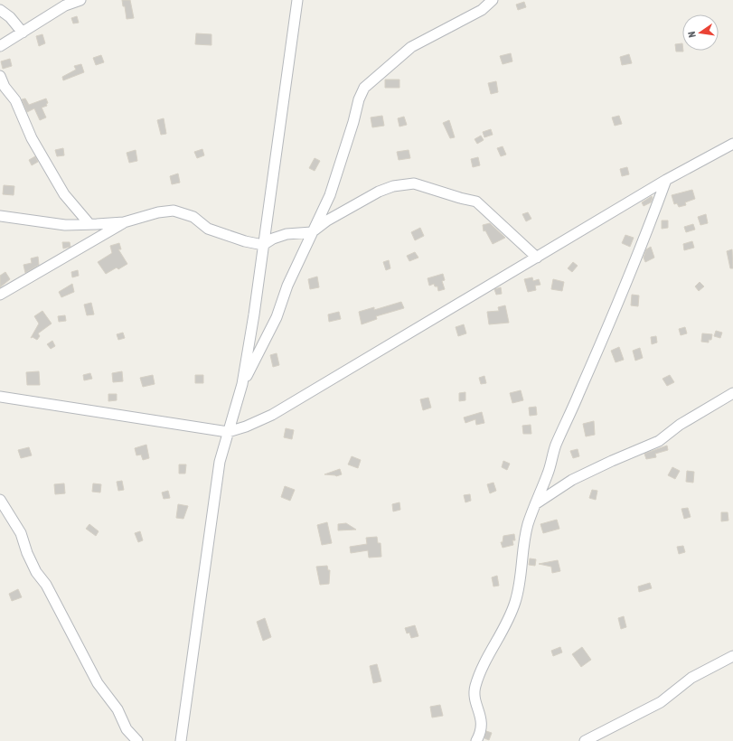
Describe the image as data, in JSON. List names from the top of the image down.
{
  "north": "left"
}
